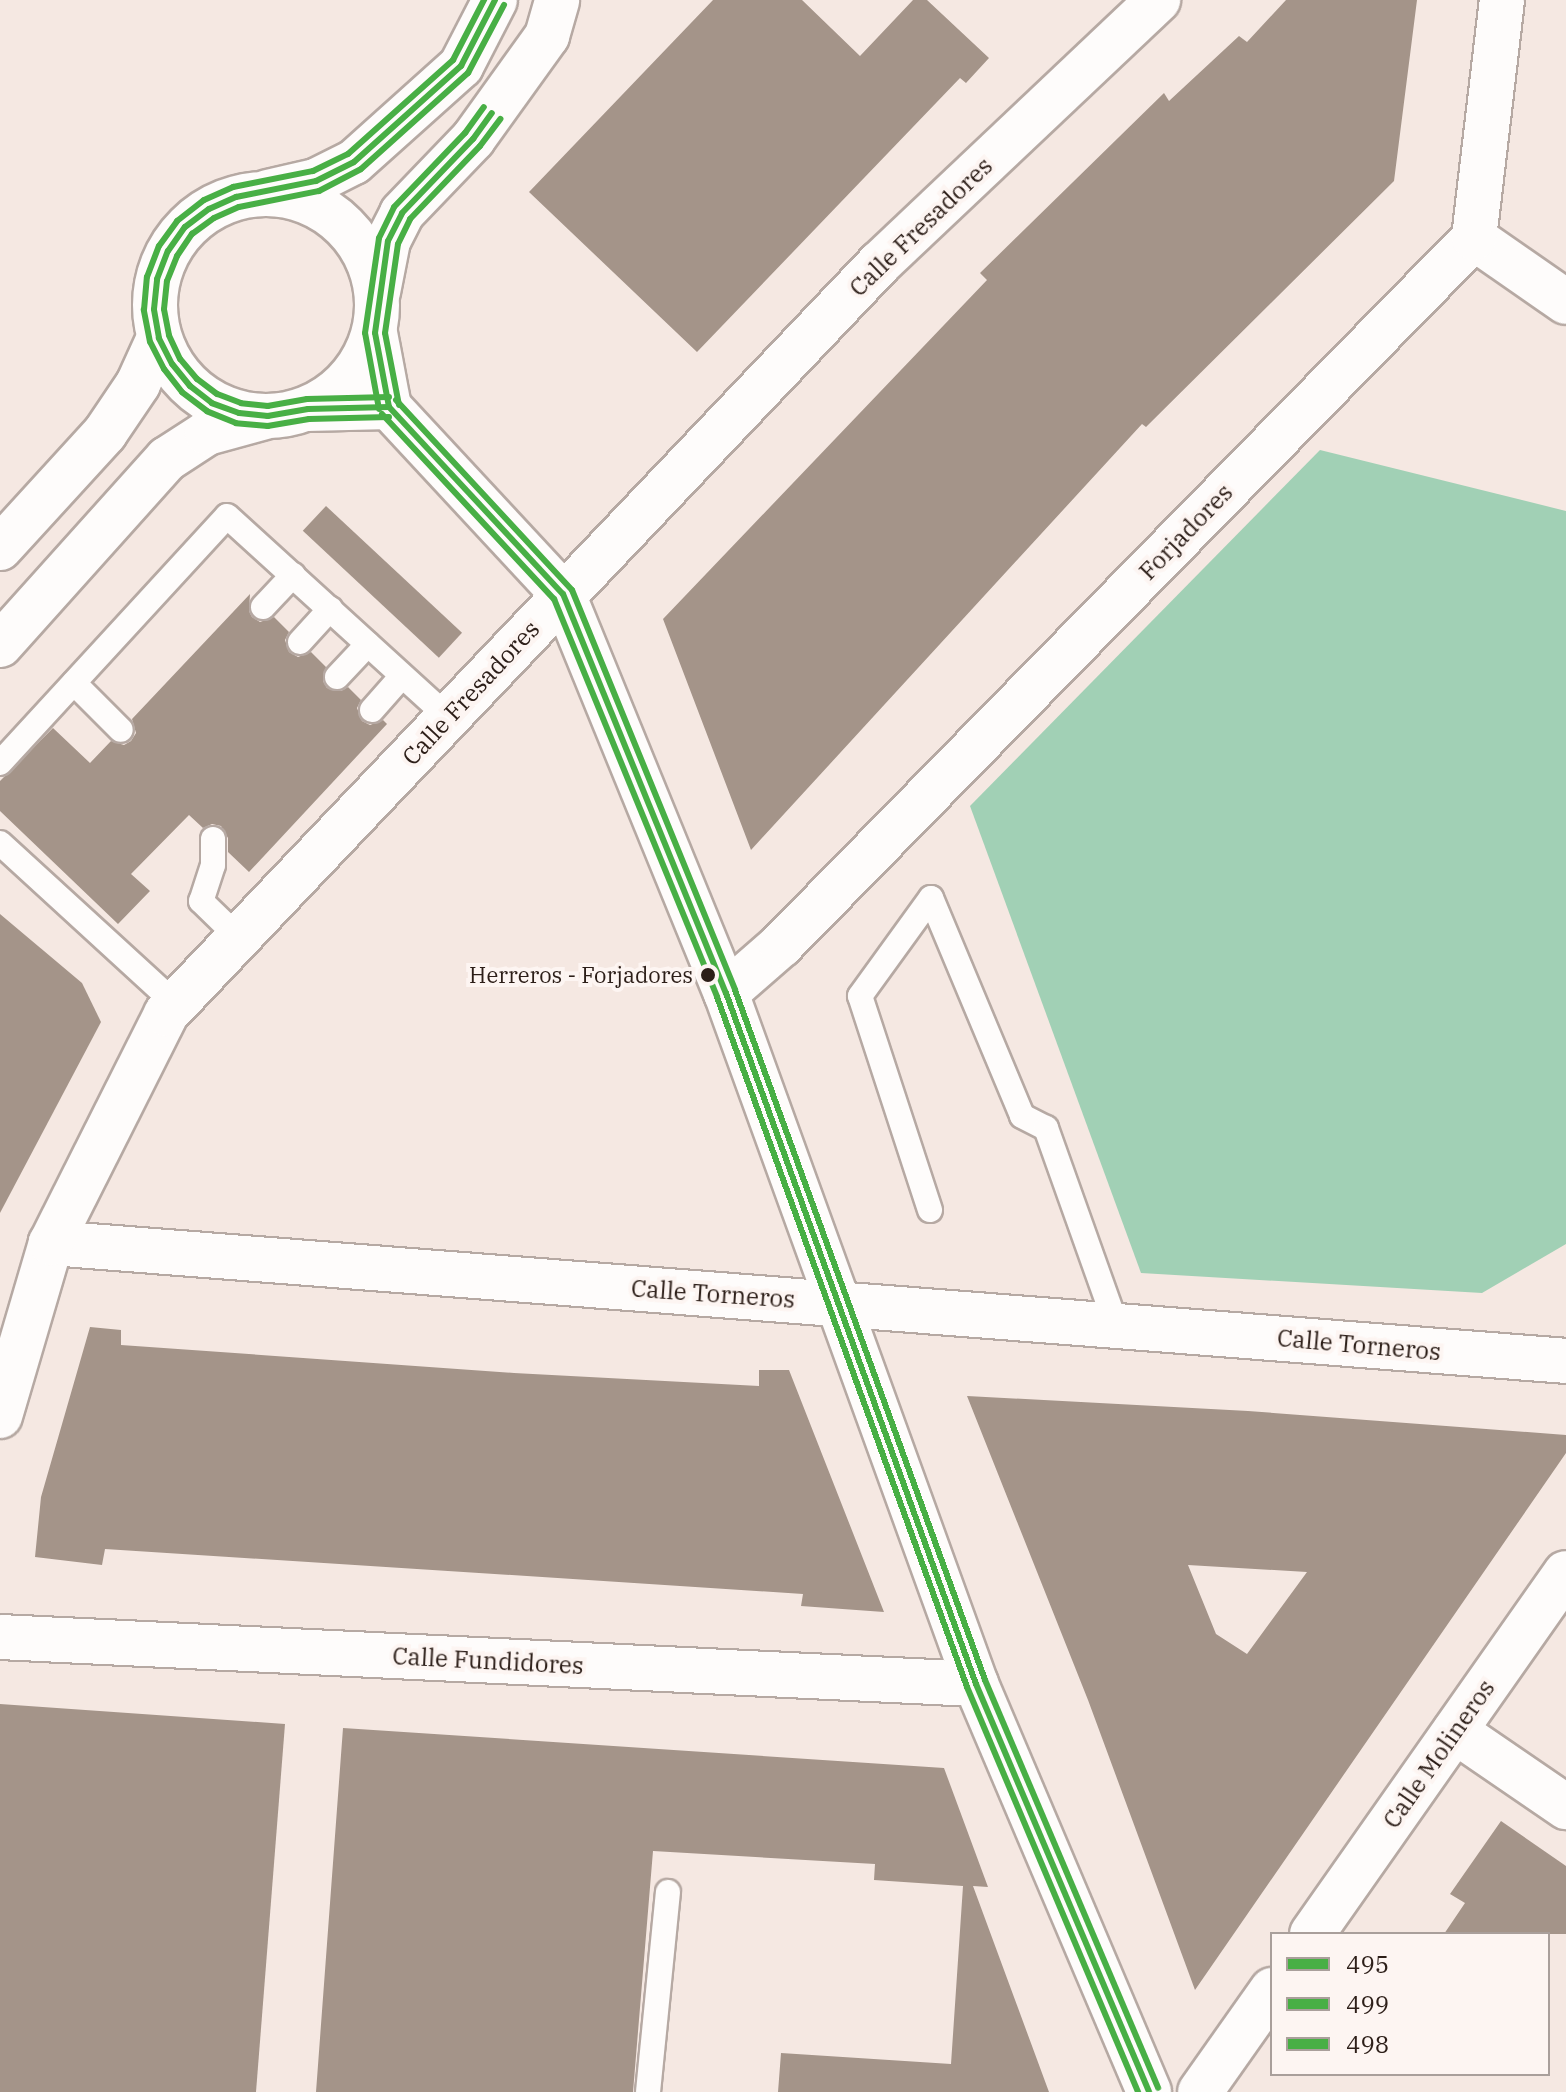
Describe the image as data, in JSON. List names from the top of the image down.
{
  "streets": {
    "street": [
      "Calle Fresadores",
      "Forjadores",
      "Calle Torneros",
      "Calle Fundidores",
      "Calle Molineros"
    ]
  },
  "crossings": [
    ["Calle Fresadores", "Calle Torneros"]
  ],
  "places": ["Herreros - Forjadores"],
  "lines": ["transit line 495", "transit line 498", "transit line 499"],
  "legend": ["495", "499", "498"]
}
